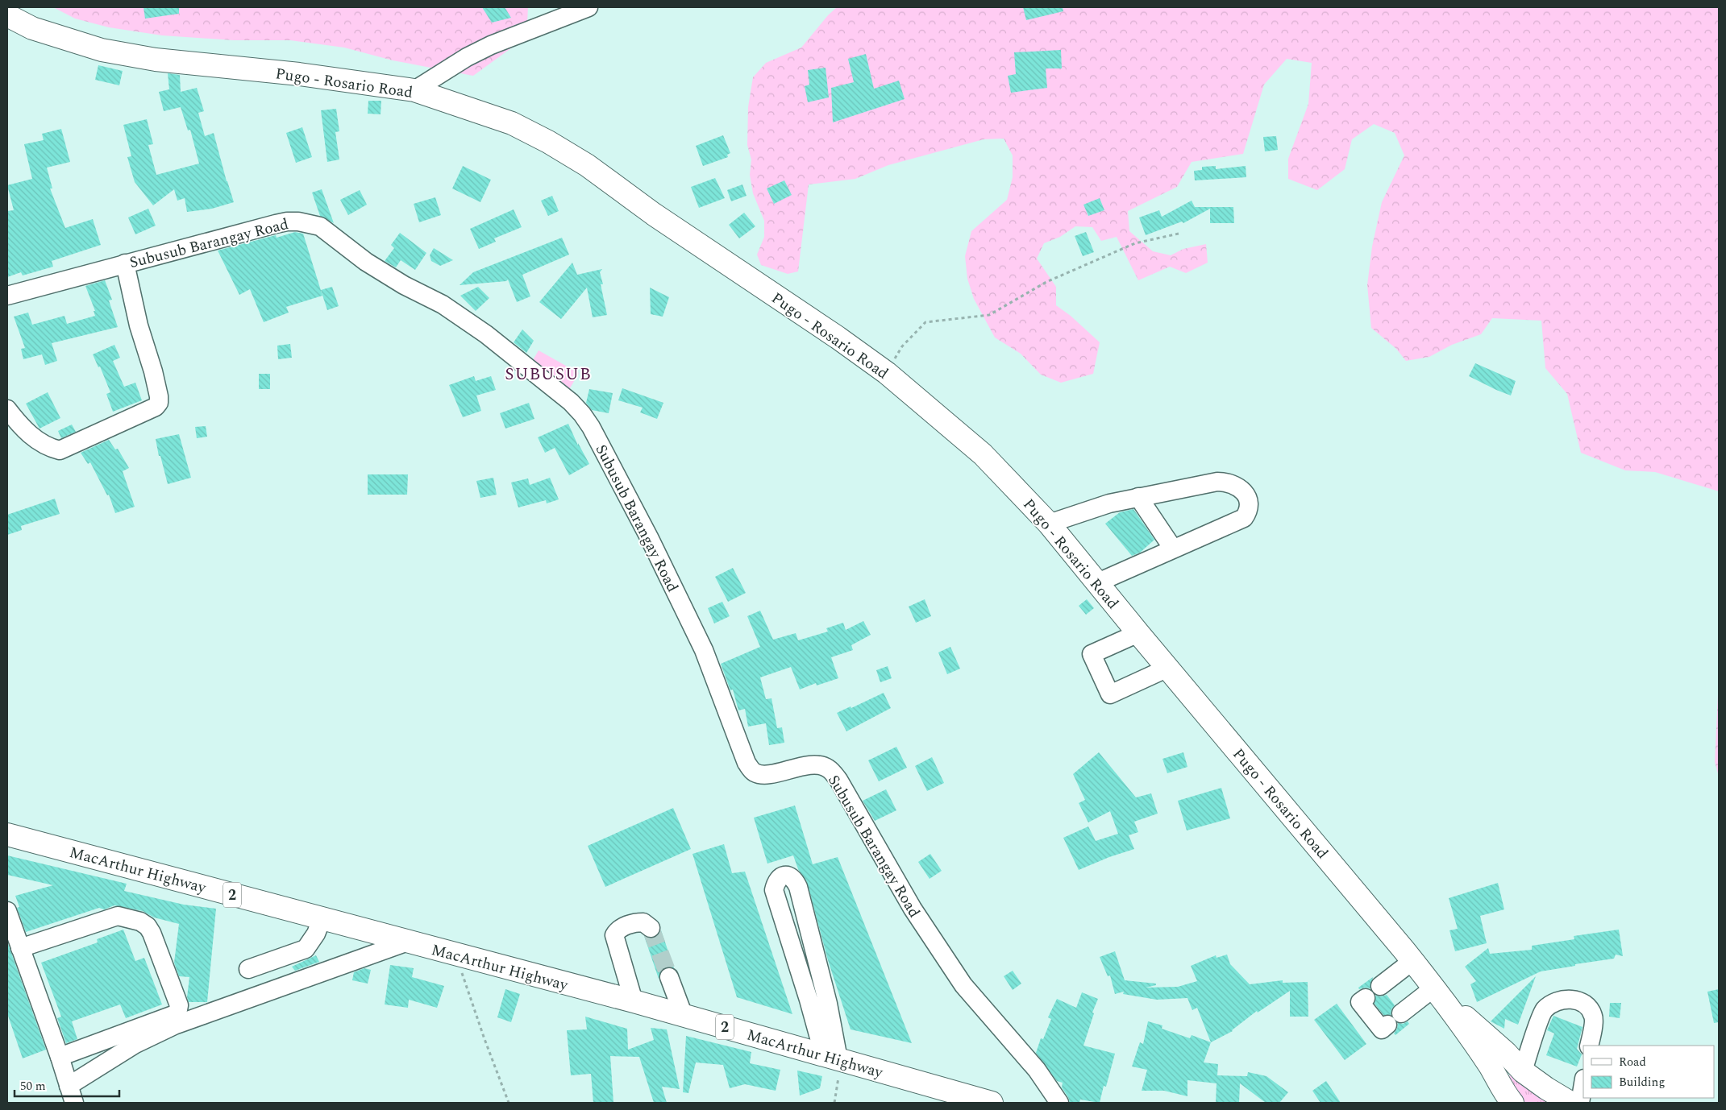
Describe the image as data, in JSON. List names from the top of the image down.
{
  "streets": {
    "main road": ["Pugo - Rosario Road", "MacArthur Highway", "2"],
    "street": ["Subusub Barangay Road"]
  },
  "districts": ["SUBUSUB"],
  "legend": ["Road", "Building"],
  "scale_bar": "50 m"
}
